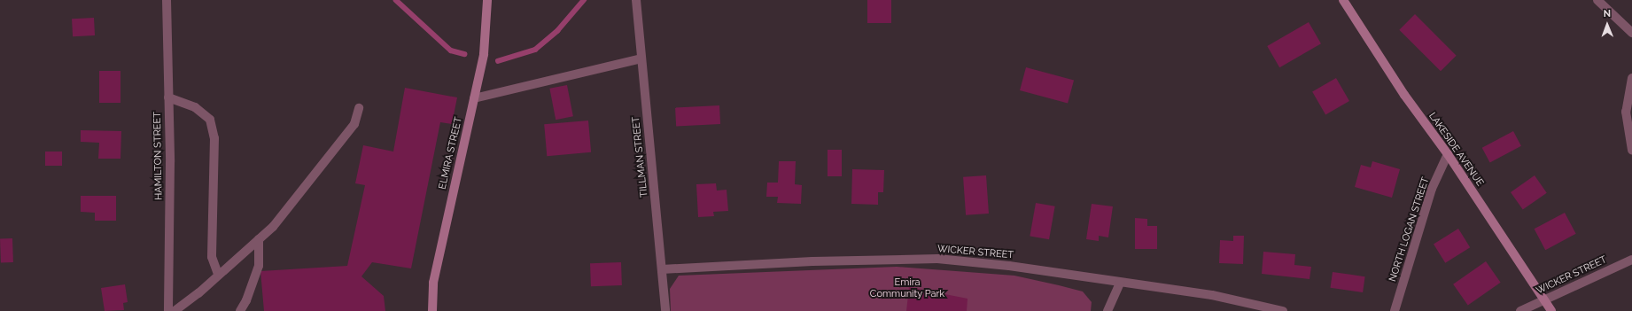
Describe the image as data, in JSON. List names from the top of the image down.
{
  "streets": {
    "street": [
      "LAKESIDE AVENUE",
      "ELMIRA STREET",
      "HAMILTON STREET",
      "TILLMAN STREET",
      "NORTH LOGAN STREET",
      "WICKER STREET"
    ]
  },
  "crossings": [
    ["LAKESIDE AVENUE", "NORTH LOGAN STREET"],
    ["LAKESIDE AVENUE", "WICKER STREET"],
    ["TILLMAN STREET", "WICKER STREET"]
  ],
  "parks": ["Emira Community Park"],
  "north": "top"
}
